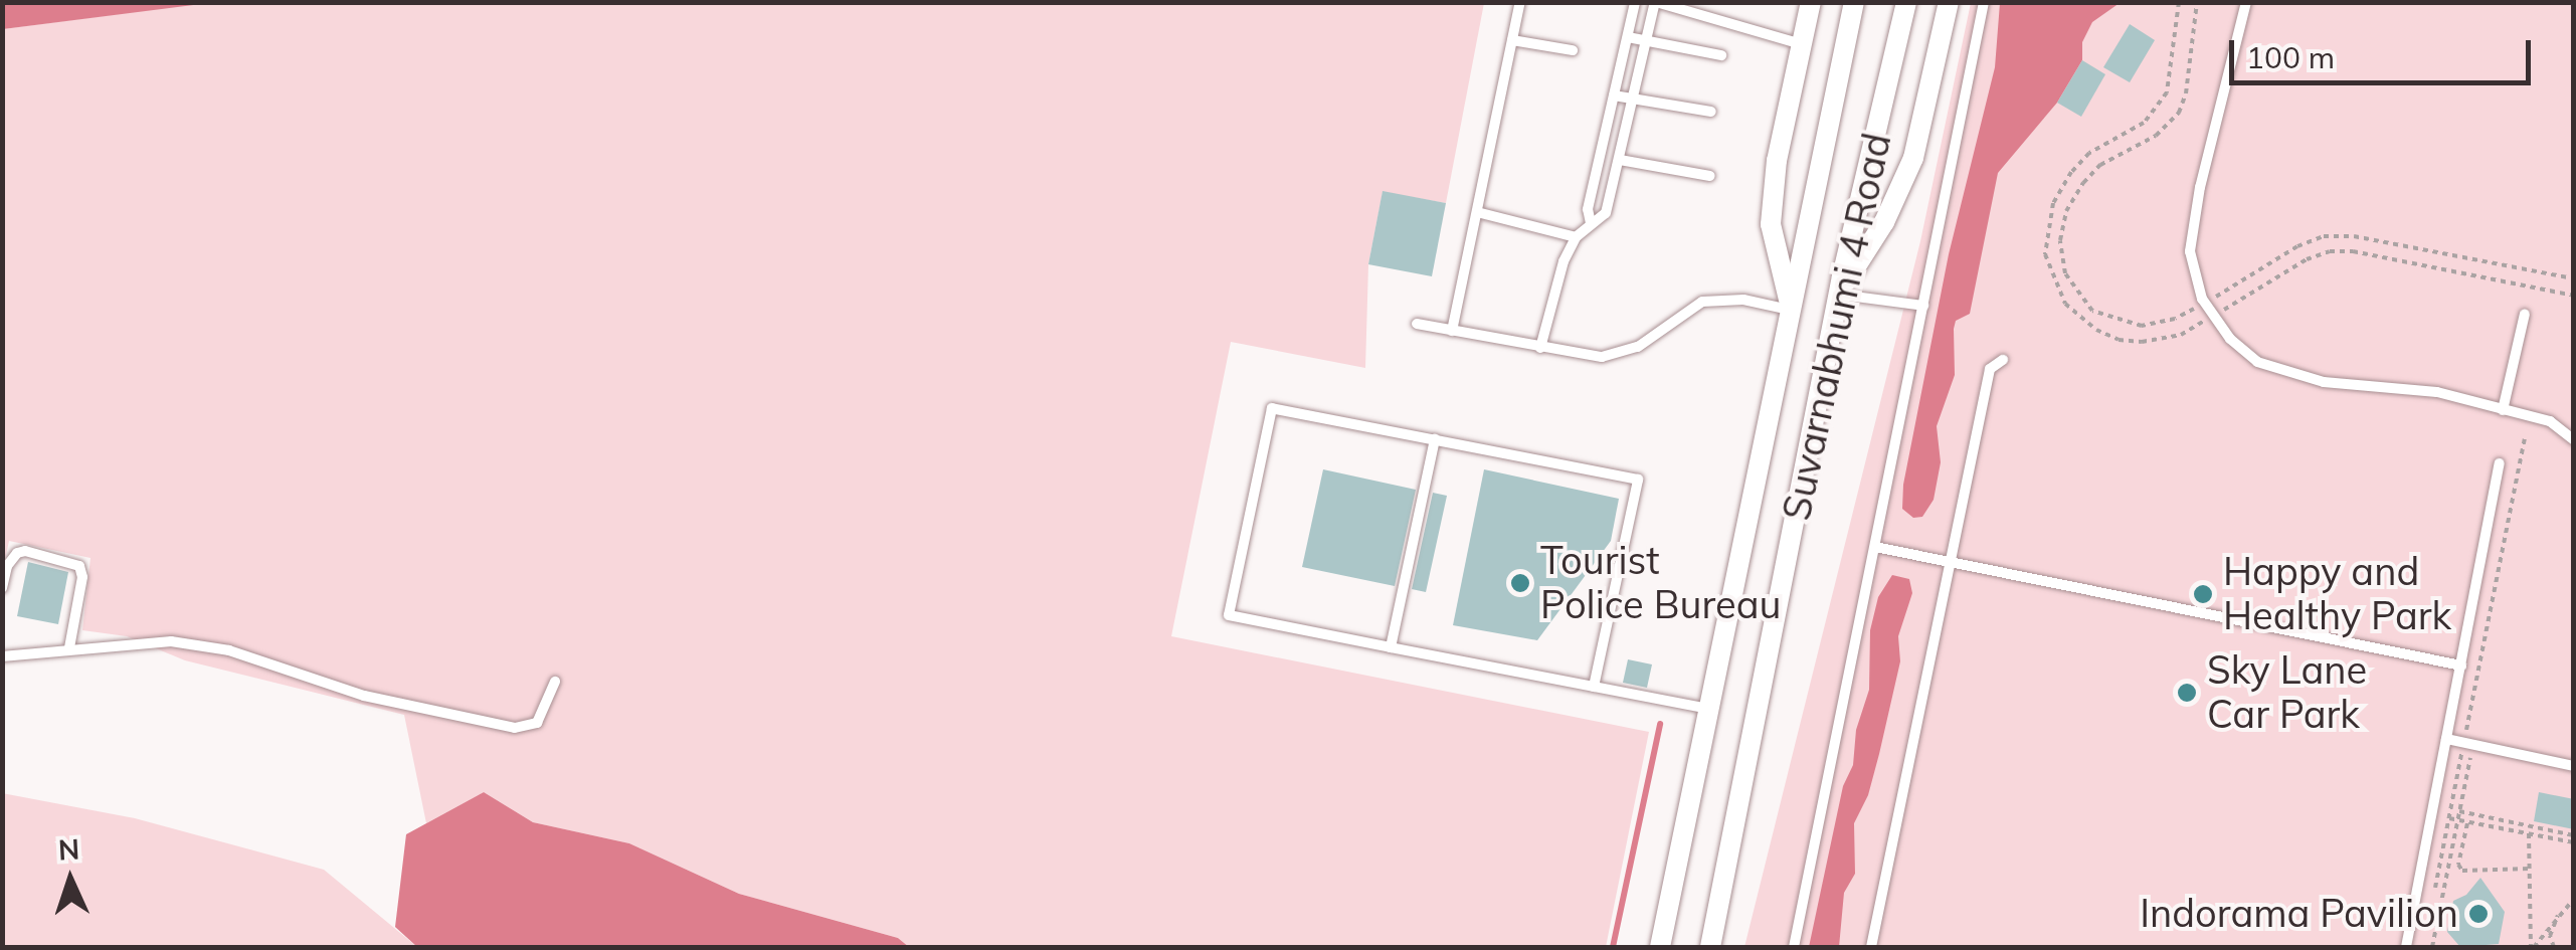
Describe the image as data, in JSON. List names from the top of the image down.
{
  "streets": {
    "street": ["Suvarnabhumi 4 Road"]
  },
  "places": [
    "Tourist Police Bureau",
    "Happy and Healthy Park",
    "Sky Lane Car Park",
    "Indorama Pavilion"
  ],
  "scale_bar": "100 m",
  "north": "top"
}
